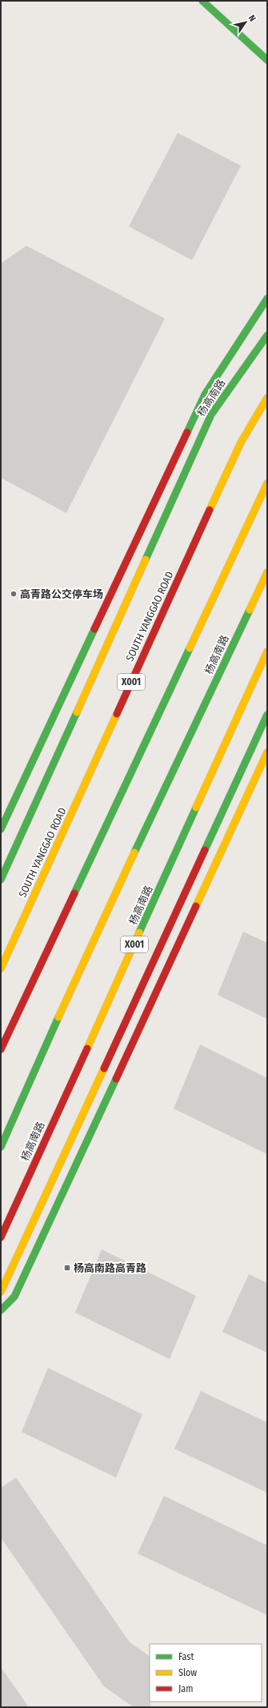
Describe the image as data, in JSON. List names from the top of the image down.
{
  "streets": {
    "main road": ["杨高南路", "SOUTH YANGGAO ROAD", "X001"]
  },
  "places": {
    "other": ["高青路公交停车场"],
    "transit": ["杨高南路高青路"]
  },
  "legend": ["Fast", "Slow", "Jam"],
  "north": "top right"
}
